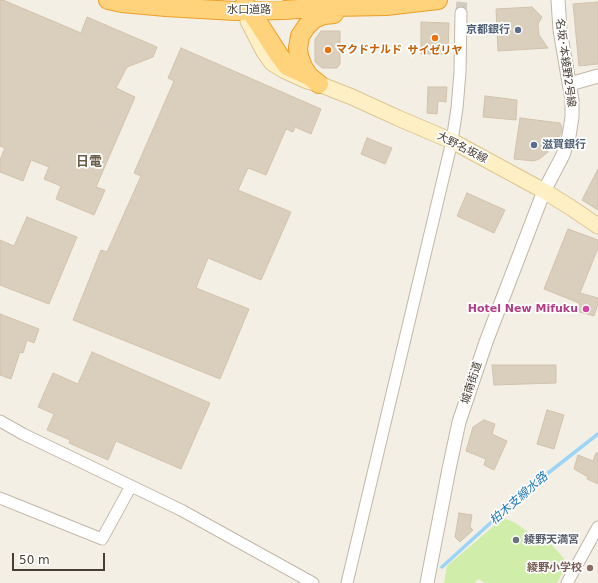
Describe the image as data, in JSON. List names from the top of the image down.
{
  "streets": {
    "highway": ["水口道路"],
    "main road": ["大野名坂線"],
    "street": ["名坂･本綾野2号線", "城南街道"]
  },
  "crossings": [
    ["名坂･本綾野2号線", "大野名坂線"],
    ["名坂･本綾野2号線", "城南街道"],
    ["大野名坂線", "城南街道"]
  ],
  "districts": ["日電"],
  "water": ["柏木支線水路"],
  "places": [
    "京都銀行",
    "サイゼリヤ",
    "マクドナルド",
    "滋賀銀行",
    "Hotel New Mifuku",
    "綾野天満宮",
    "綾野小学校"
  ],
  "scale_bar": "50 m"
}
